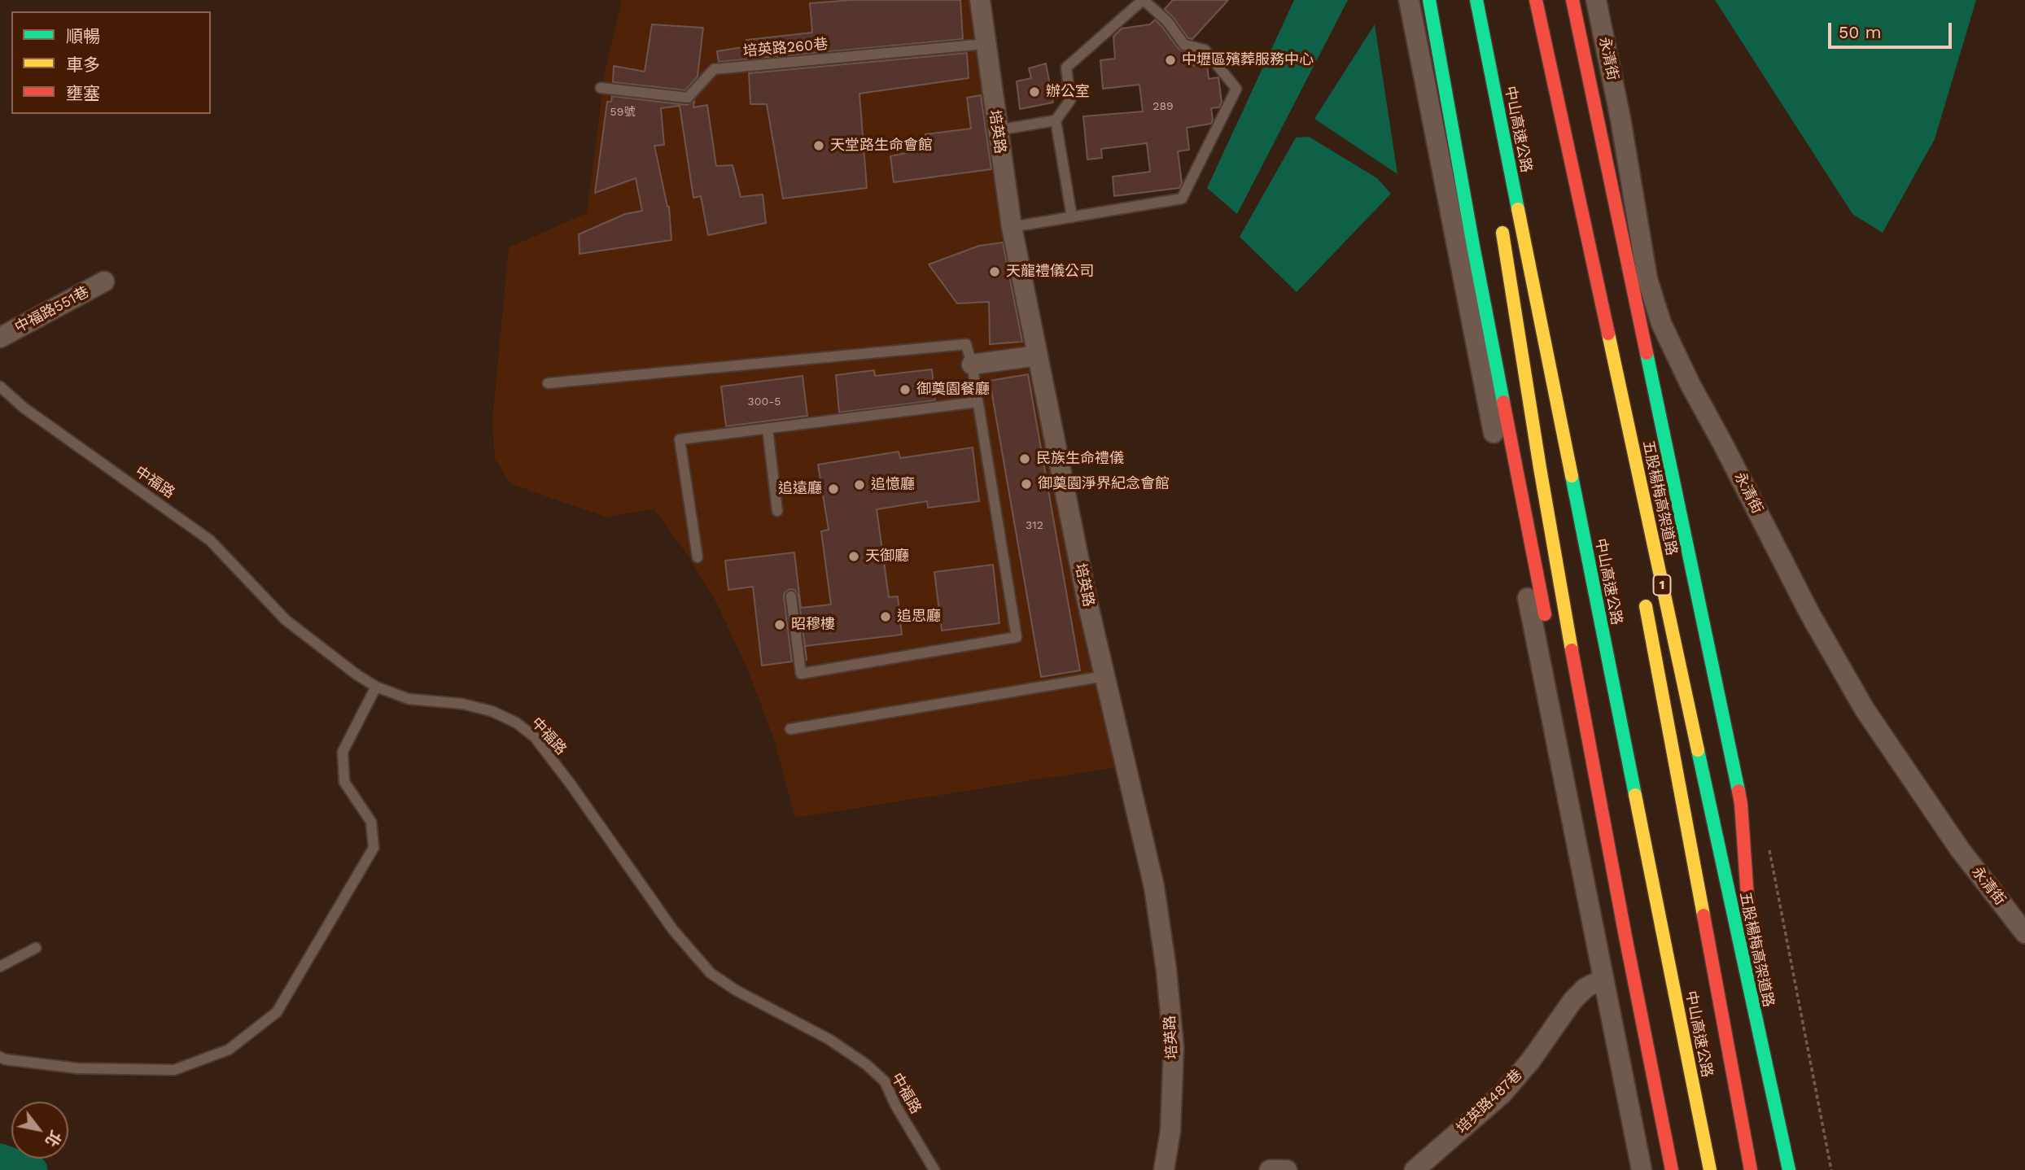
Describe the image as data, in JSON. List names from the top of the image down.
{
  "streets": {
    "highway": ["中山高速公路", "五股楊梅高架道路", "1"],
    "street": [
      "永清街",
      "培英路",
      "中福路551巷",
      "培英路487巷"
    ],
    "lane": ["培英路260巷", "中福路"]
  },
  "crossings": [
    ["培英路260巷", "培英路"],
    ["五股楊梅高架道路", "1"]
  ],
  "places": [
    "中壢區殯葬服務中心",
    "辦公室",
    "天堂路生命會館",
    "天龍禮儀公司",
    "御奠園餐廳",
    "民族生命禮儀",
    "御奠園淨界紀念會館",
    "追憶廳",
    "追遠廳",
    "天御廳",
    "追思廳",
    "昭穆樓"
  ],
  "house_numbers": [
    "289",
    "59號",
    "300-5",
    "312"
  ],
  "legend": ["順暢", "車多", "壅塞"],
  "scale_bar": "50 m",
  "north": "bottom right"
}
